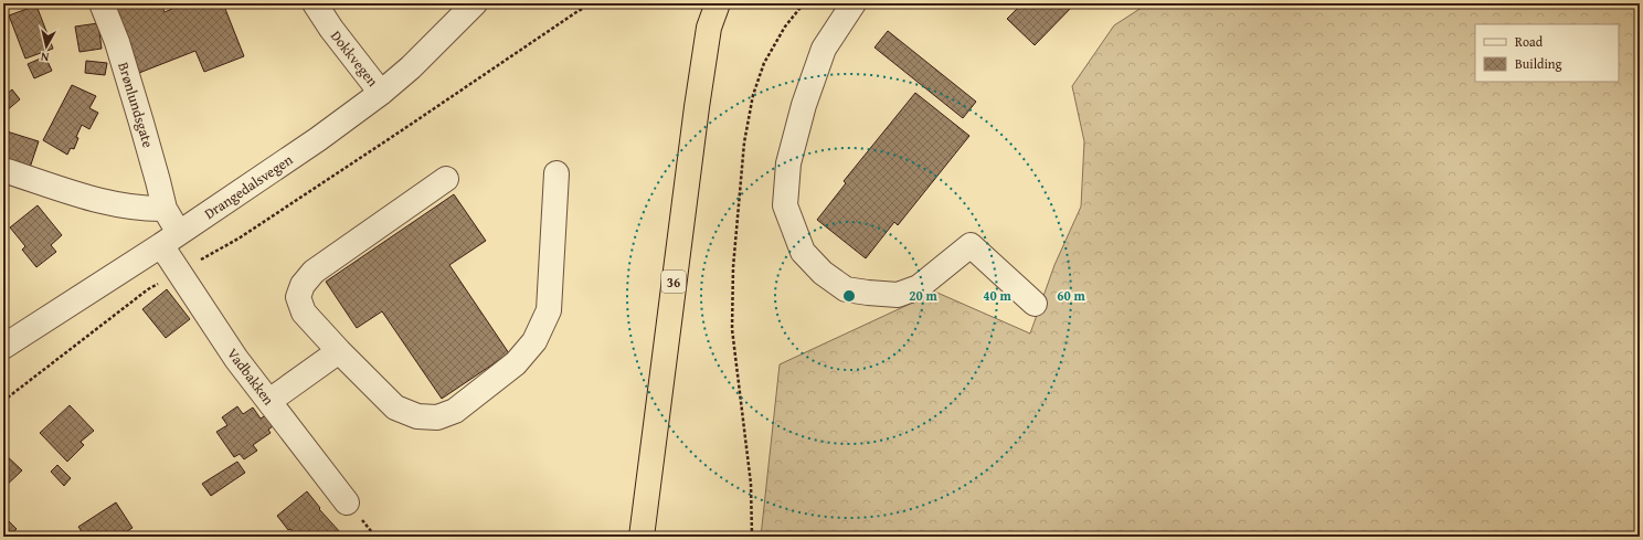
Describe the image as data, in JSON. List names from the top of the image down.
{
  "streets": {
    "highway": ["36"],
    "street": [
      "Dokkvegen",
      "Brønlundsgate",
      "Drangedalsvegen",
      "Vadbakken"
    ]
  },
  "crossings": [
    ["Dokkvegen", "Drangedalsvegen"],
    ["Brønlundsgate", "Drangedalsvegen"],
    ["Brønlundsgate", "Vadbakken"],
    ["Drangedalsvegen", "Vadbakken"]
  ],
  "legend": ["Road", "Building"],
  "north": "bottom",
  "rings": ["20 m", "40 m", "60 m"]
}
